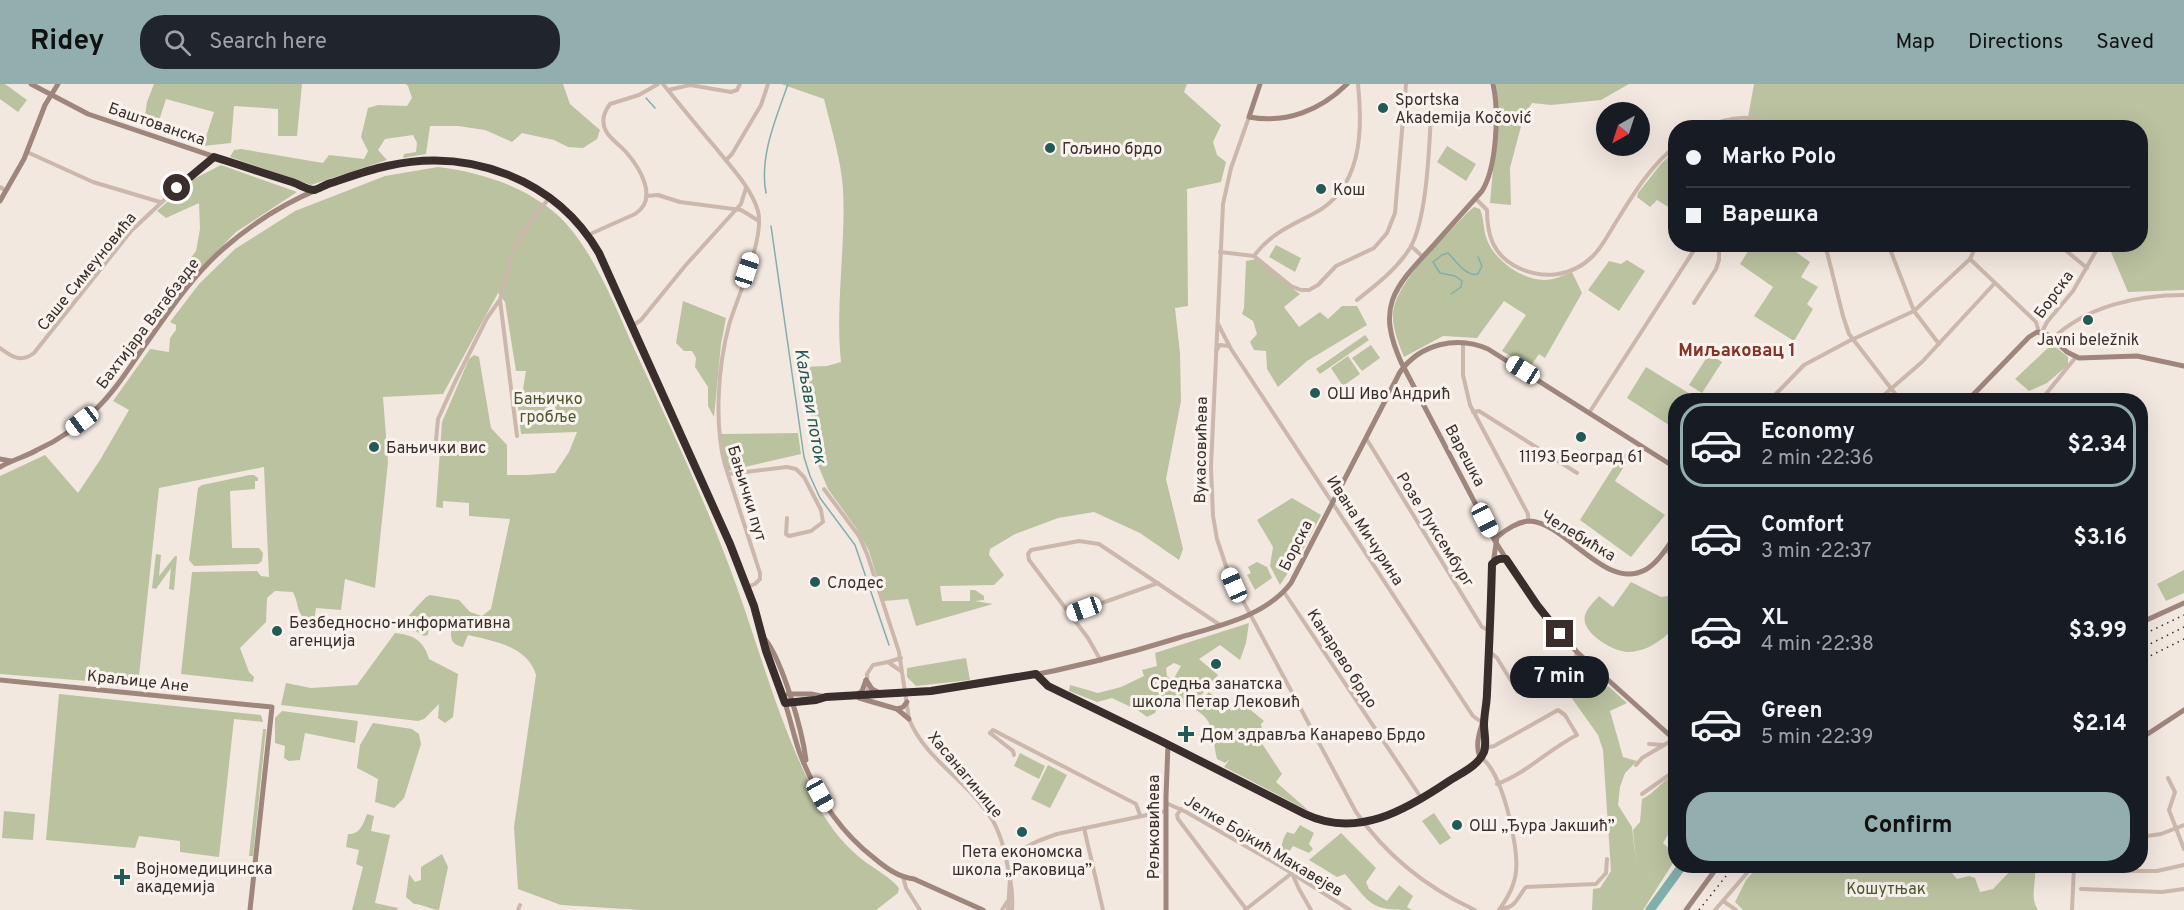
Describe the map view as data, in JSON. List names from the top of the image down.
{
  "streets": {
    "main road": [
      "Баштованска",
      "Борска",
      "Бахтијара Вагабзаде",
      "Вукасовићева",
      "Варешка",
      "Челебићка",
      "Краљице Ане",
      "Рељковићева"
    ],
    "street": [
      "Саше Симеуновића",
      "Бањички пут",
      "Розе Луксембург",
      "Ивана Мичурина",
      "Канарево брдо",
      "Хасанагинице",
      "Јелке Бојкић Макавејев"
    ]
  },
  "crossings": [
    ["Баштованска", "Саше Симеуновића"],
    ["Баштованска", "Бахтијара Вагабзаде"],
    ["Борска", "Бахтијара Вагабзаде"],
    ["Борска", "Вукасовићева"],
    ["Борска", "Варешка"],
    ["Борска", "Розе Луксембург"],
    ["Борска", "Ивана Мичурина"],
    ["Борска", "Канарево брдо"],
    ["Бахтијара Вагабзаде", "Бањички пут"],
    ["Вукасовићева", "Ивана Мичурина"],
    ["Варешка", "Челебићка"],
    ["Хасанагинице", "Јелке Бојкић Макавејев"],
    ["Рељковићева", "Јелке Бојкић Макавејев"]
  ],
  "districts": ["Миљаковац 1"],
  "water": ["Каљави поток"],
  "parks": ["Бањичко гробље", "Кошутњак"],
  "places": {
    "other": [
      "Sportska Akademija Kočović",
      "Гољино брдо",
      "Кош",
      "Javni beležnik",
      "ОШ Иво Андрић",
      "11193 Београд 61",
      "Бањички вис",
      "Слодес",
      "Безбедносно-информативна агенција",
      "Средња занатска школа Петар Лековић",
      "ОШ „Ђура Јакшић”",
      "Пета економска школа „Раковица”"
    ],
    "health": ["Дом здравља Канарево Брдо", "Војномедицинска академија"]
  },
  "north": "bottom left",
  "page": {
    "header": "Ridey",
    "search": "Search here",
    "nav": ["Map", "Directions", "Saved"],
    "banner": ["Marko Polo", "Варешка"],
    "list": [
      {
        "name": "Economy",
        "note": "2 min · 22:36",
        "value": "$2.34"
      },
      {
        "name": "Comfort",
        "note": "3 min · 22:37",
        "value": "$3.16"
      },
      {
        "name": "XL",
        "note": "4 min · 22:38",
        "value": "$3.99"
      },
      {
        "name": "Green",
        "note": "5 min · 22:39",
        "value": "$2.14"
      }
    ],
    "bubble": "7 min",
    "buttons": "Confirm"
  }
}
